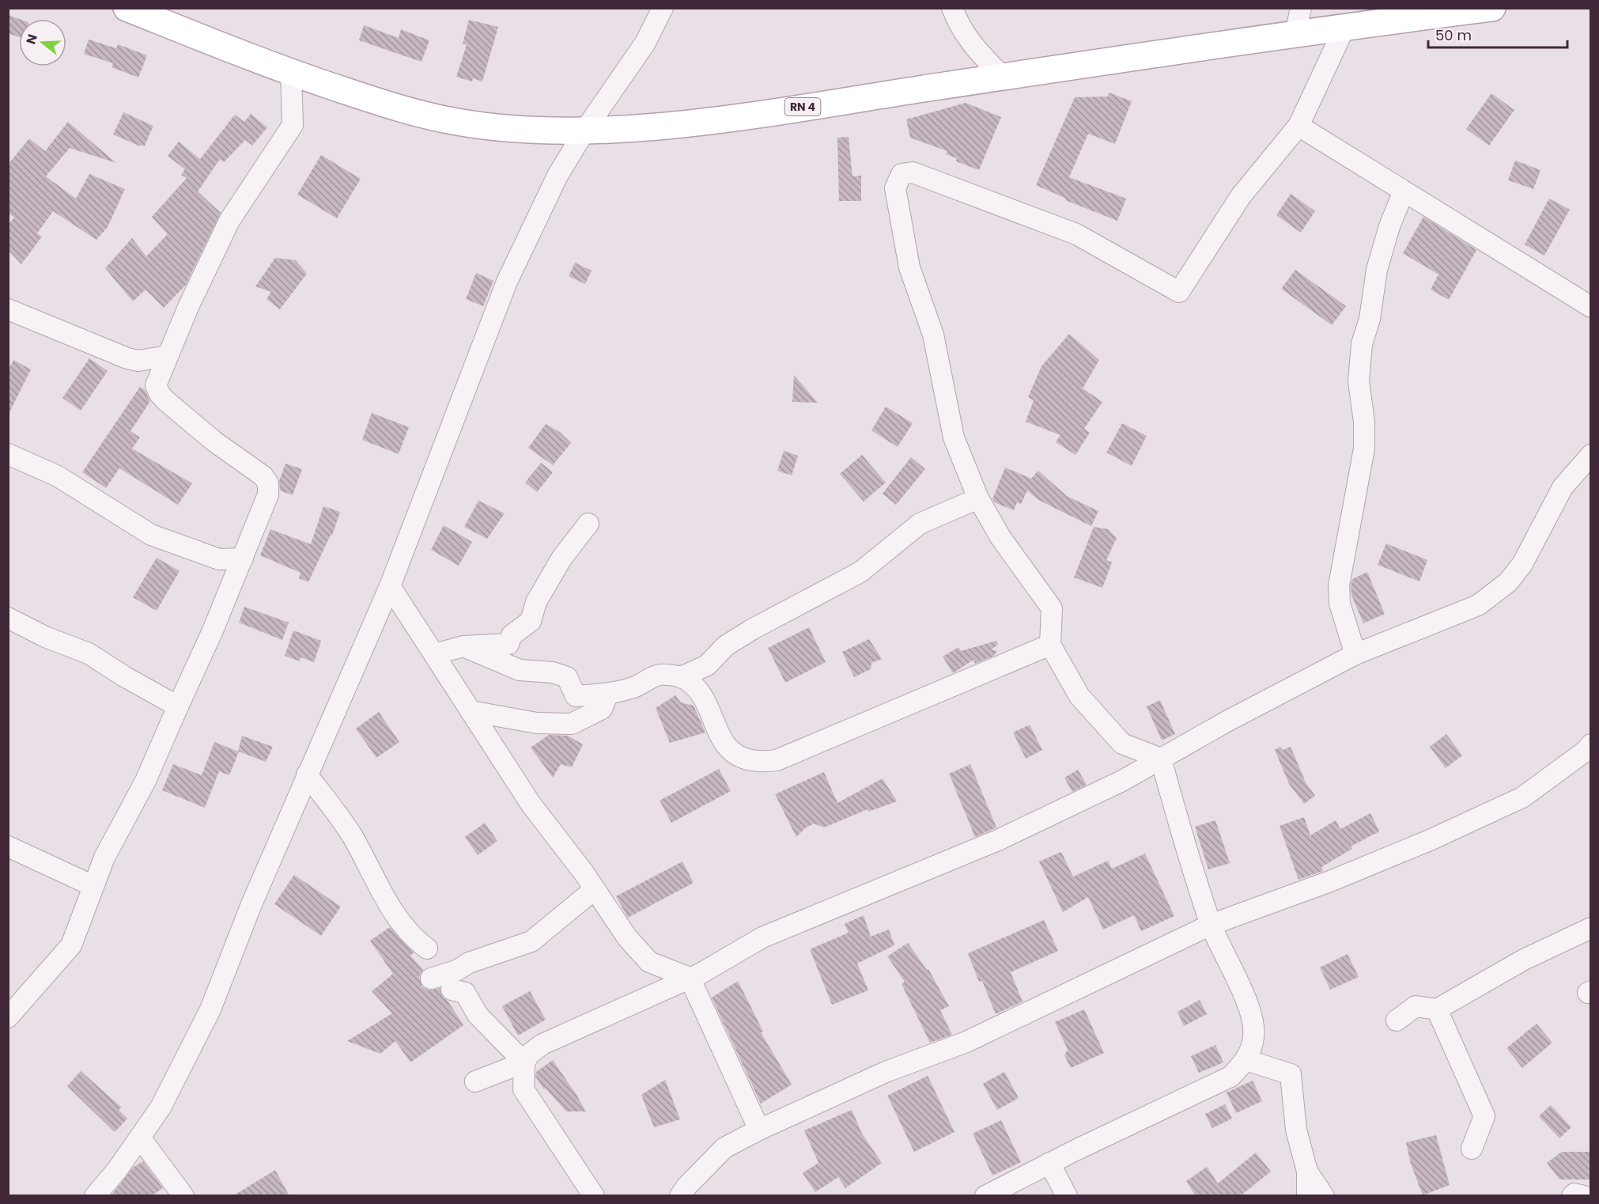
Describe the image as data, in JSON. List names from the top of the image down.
{
  "streets": {
    "main road": ["RN 4"]
  },
  "scale_bar": "50 m",
  "north": "left"
}
